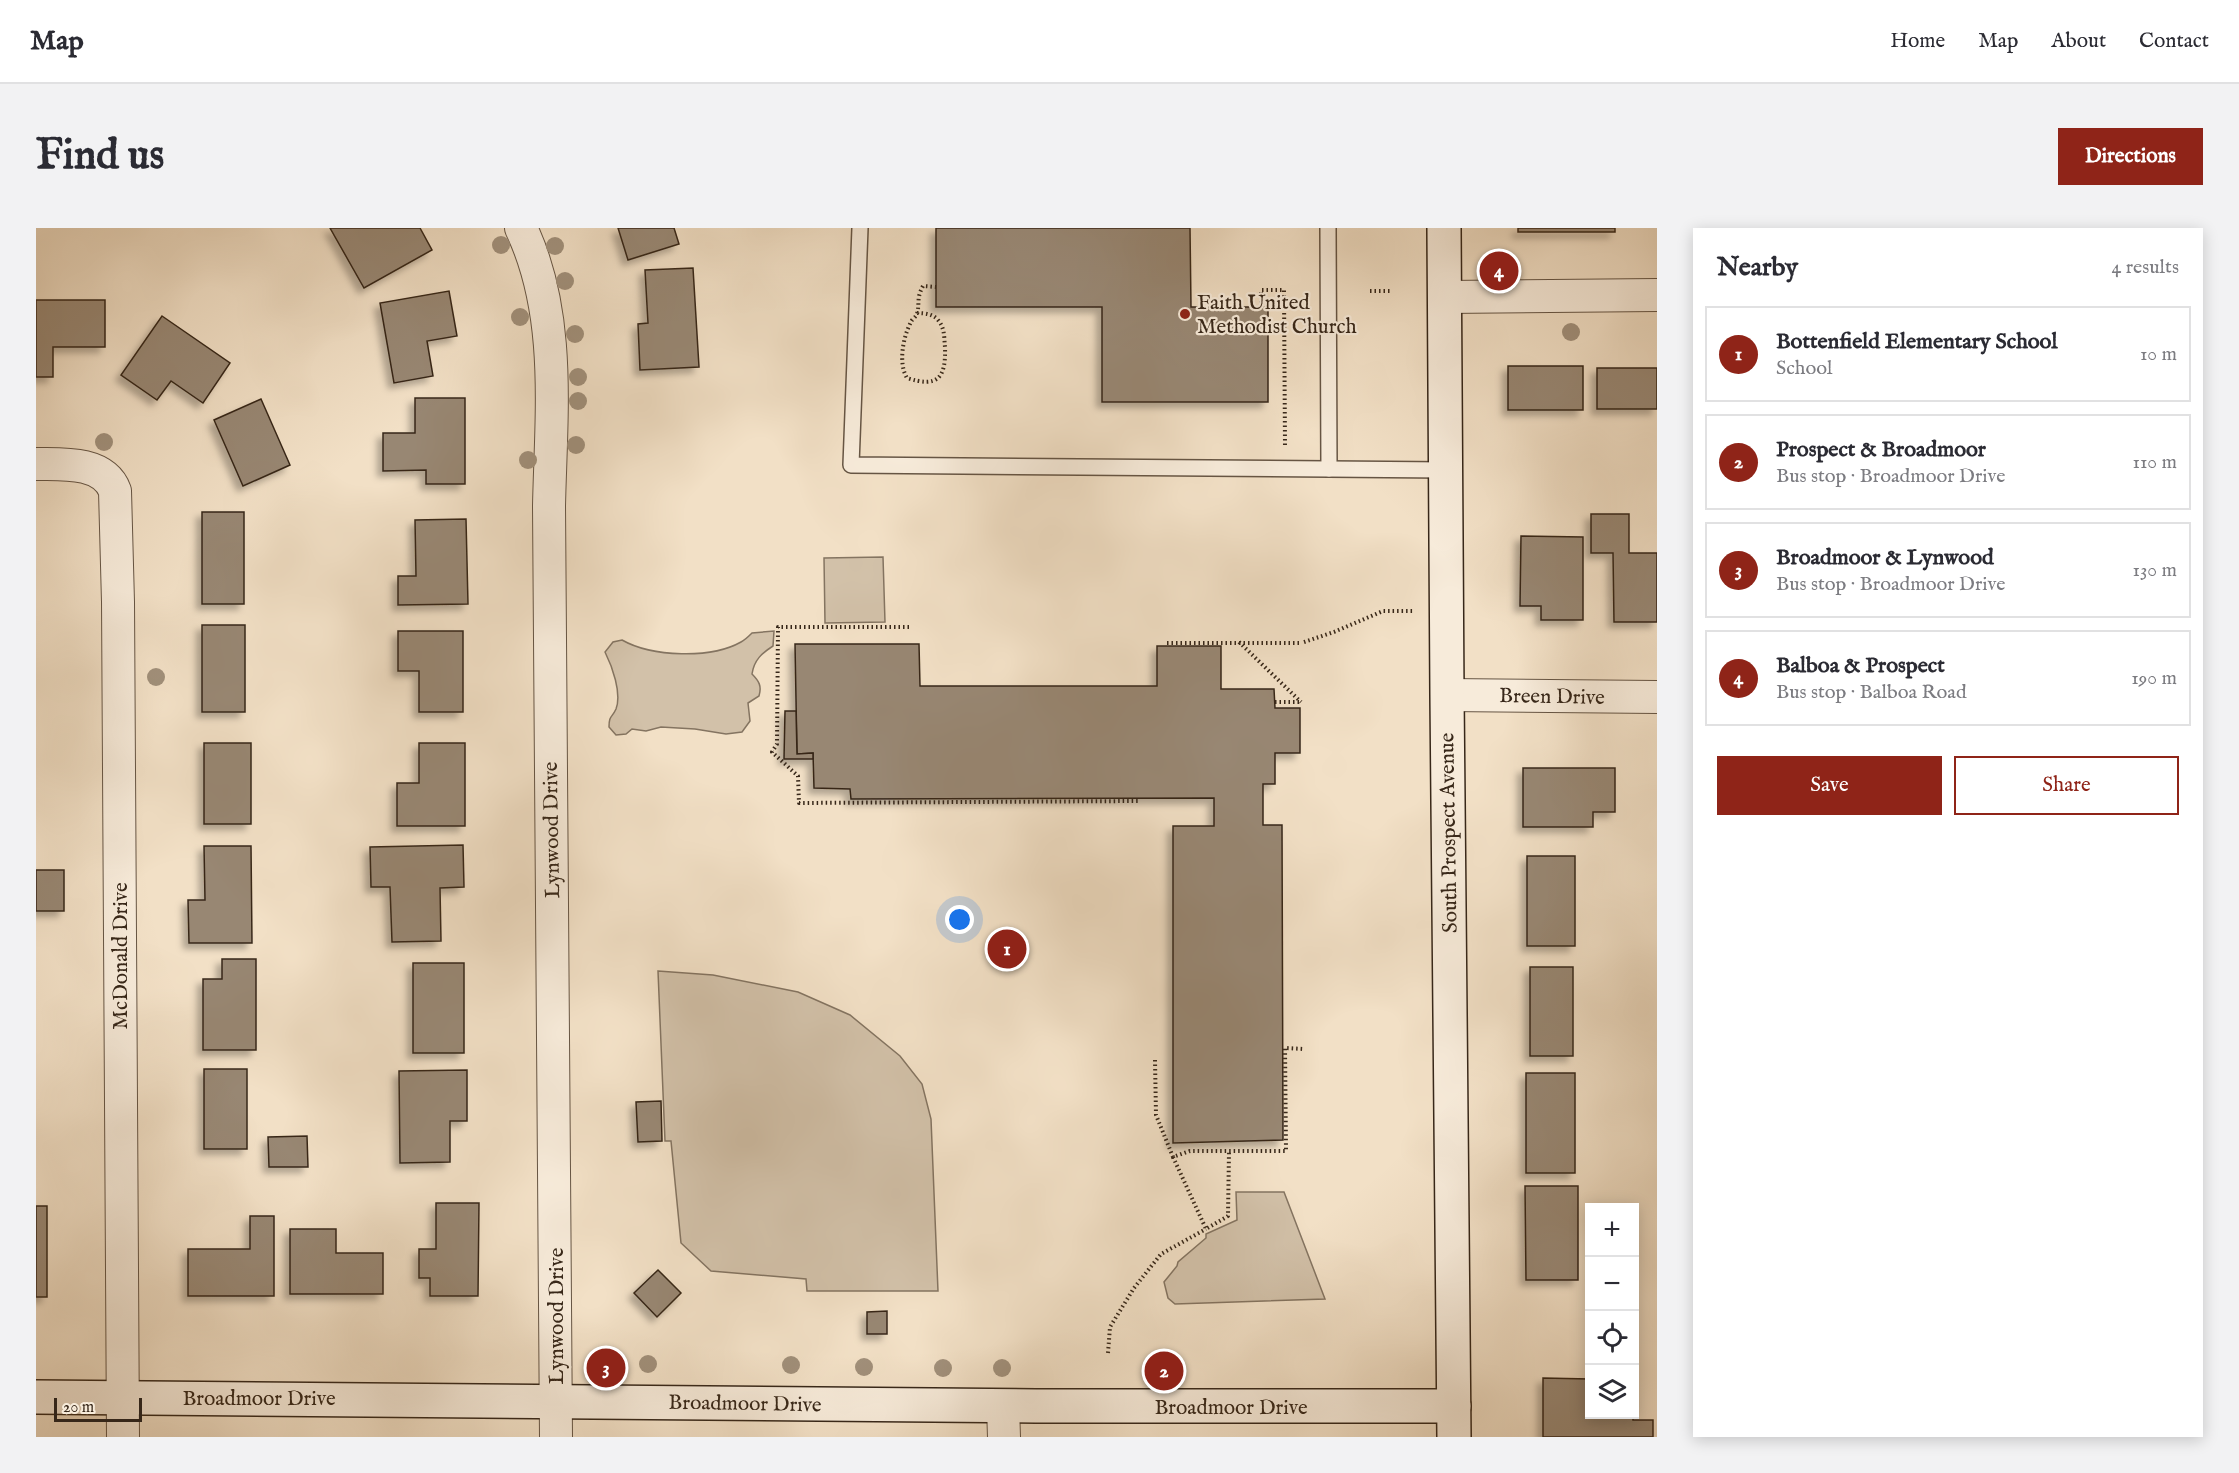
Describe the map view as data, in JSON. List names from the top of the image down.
{
  "streets": {
    "street": [
      "Breen Drive",
      "Lynwood Drive",
      "South Prospect Avenue",
      "McDonald Drive",
      "Broadmoor Drive"
    ]
  },
  "crossings": [
    ["Breen Drive", "South Prospect Avenue"],
    ["Lynwood Drive", "Broadmoor Drive"],
    ["South Prospect Avenue", "Broadmoor Drive"],
    ["McDonald Drive", "Broadmoor Drive"]
  ],
  "places": ["Faith United Methodist Church"],
  "scale_bar": "20 m",
  "page": {
    "header": "Map",
    "nav": [
      "Home",
      "Map",
      "About",
      "Contact"
    ],
    "buttons": [
      "Directions",
      ["Save", "Share"]
    ],
    "title": "Find us",
    "heading": ["Nearby", "4 results"],
    "pins": [
      "4",
      "1",
      "3",
      "2"
    ],
    "list": [
      {
        "mark": "1",
        "name": "Bottenfield Elementary School",
        "note": "School",
        "value": "10 m"
      },
      {
        "mark": "2",
        "name": "Prospect & Broadmoor",
        "note": "Bus stop · Broadmoor Drive",
        "value": "110 m"
      },
      {
        "mark": "3",
        "name": "Broadmoor & Lynwood",
        "note": "Bus stop · Broadmoor Drive",
        "value": "130 m"
      },
      {
        "mark": "4",
        "name": "Balboa & Prospect",
        "note": "Bus stop · Balboa Road",
        "value": "190 m"
      }
    ],
    "map_buttons": ["+", "−"],
    "scale": "20 m"
  }
}
